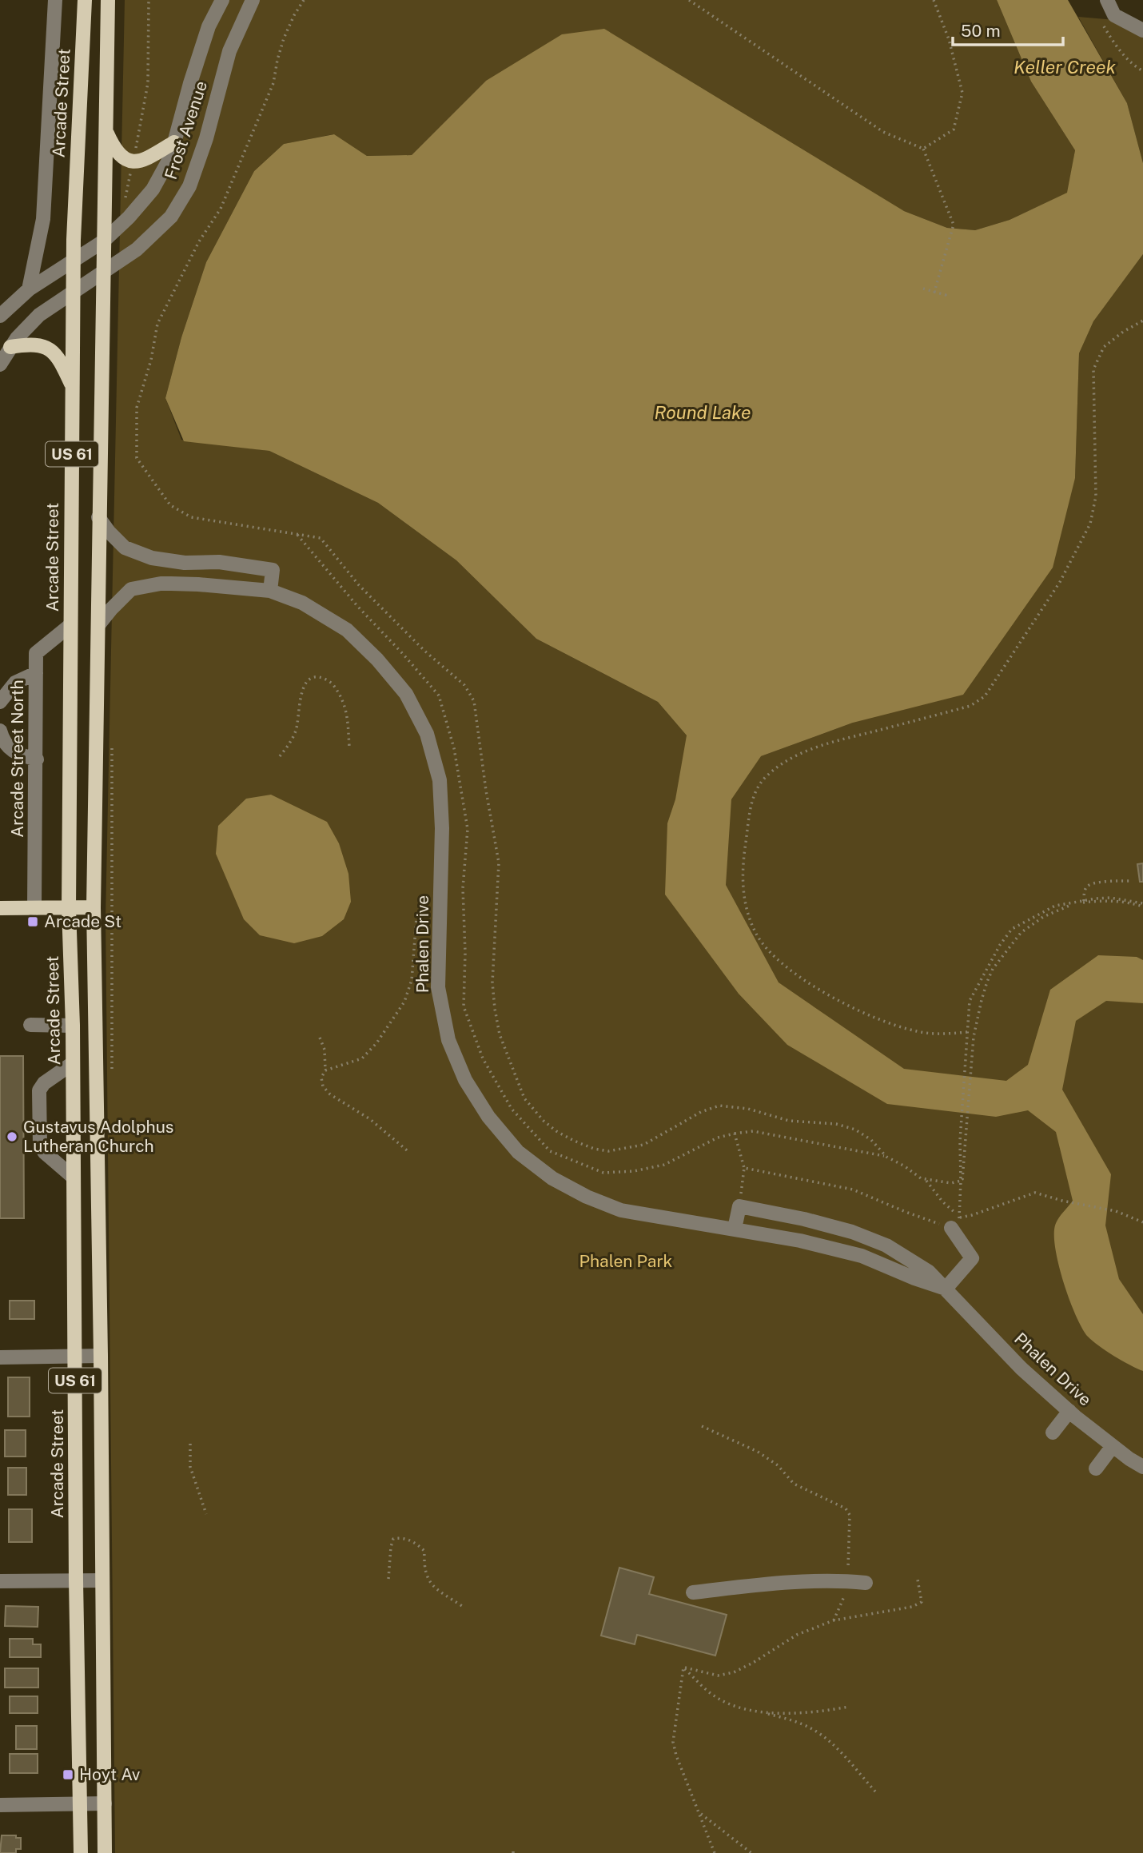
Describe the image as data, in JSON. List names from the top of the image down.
{
  "streets": {
    "main road": ["Arcade Street", "US 61"],
    "street": ["Frost Avenue", "Arcade Street North", "Phalen Drive"]
  },
  "crossings": [
    ["Arcade Street", "Frost Avenue"],
    ["Arcade Street", "Arcade Street North"],
    ["Frost Avenue", "US 61"],
    ["US 61", "Phalen Drive"]
  ],
  "water": ["Keller Creek", "Round Lake"],
  "parks": ["Phalen Park"],
  "places": {
    "transit": ["Arcade St", "Hoyt Av"],
    "other": ["Gustavus Adolphus Lutheran Church"]
  },
  "scale_bar": "50 m"
}
